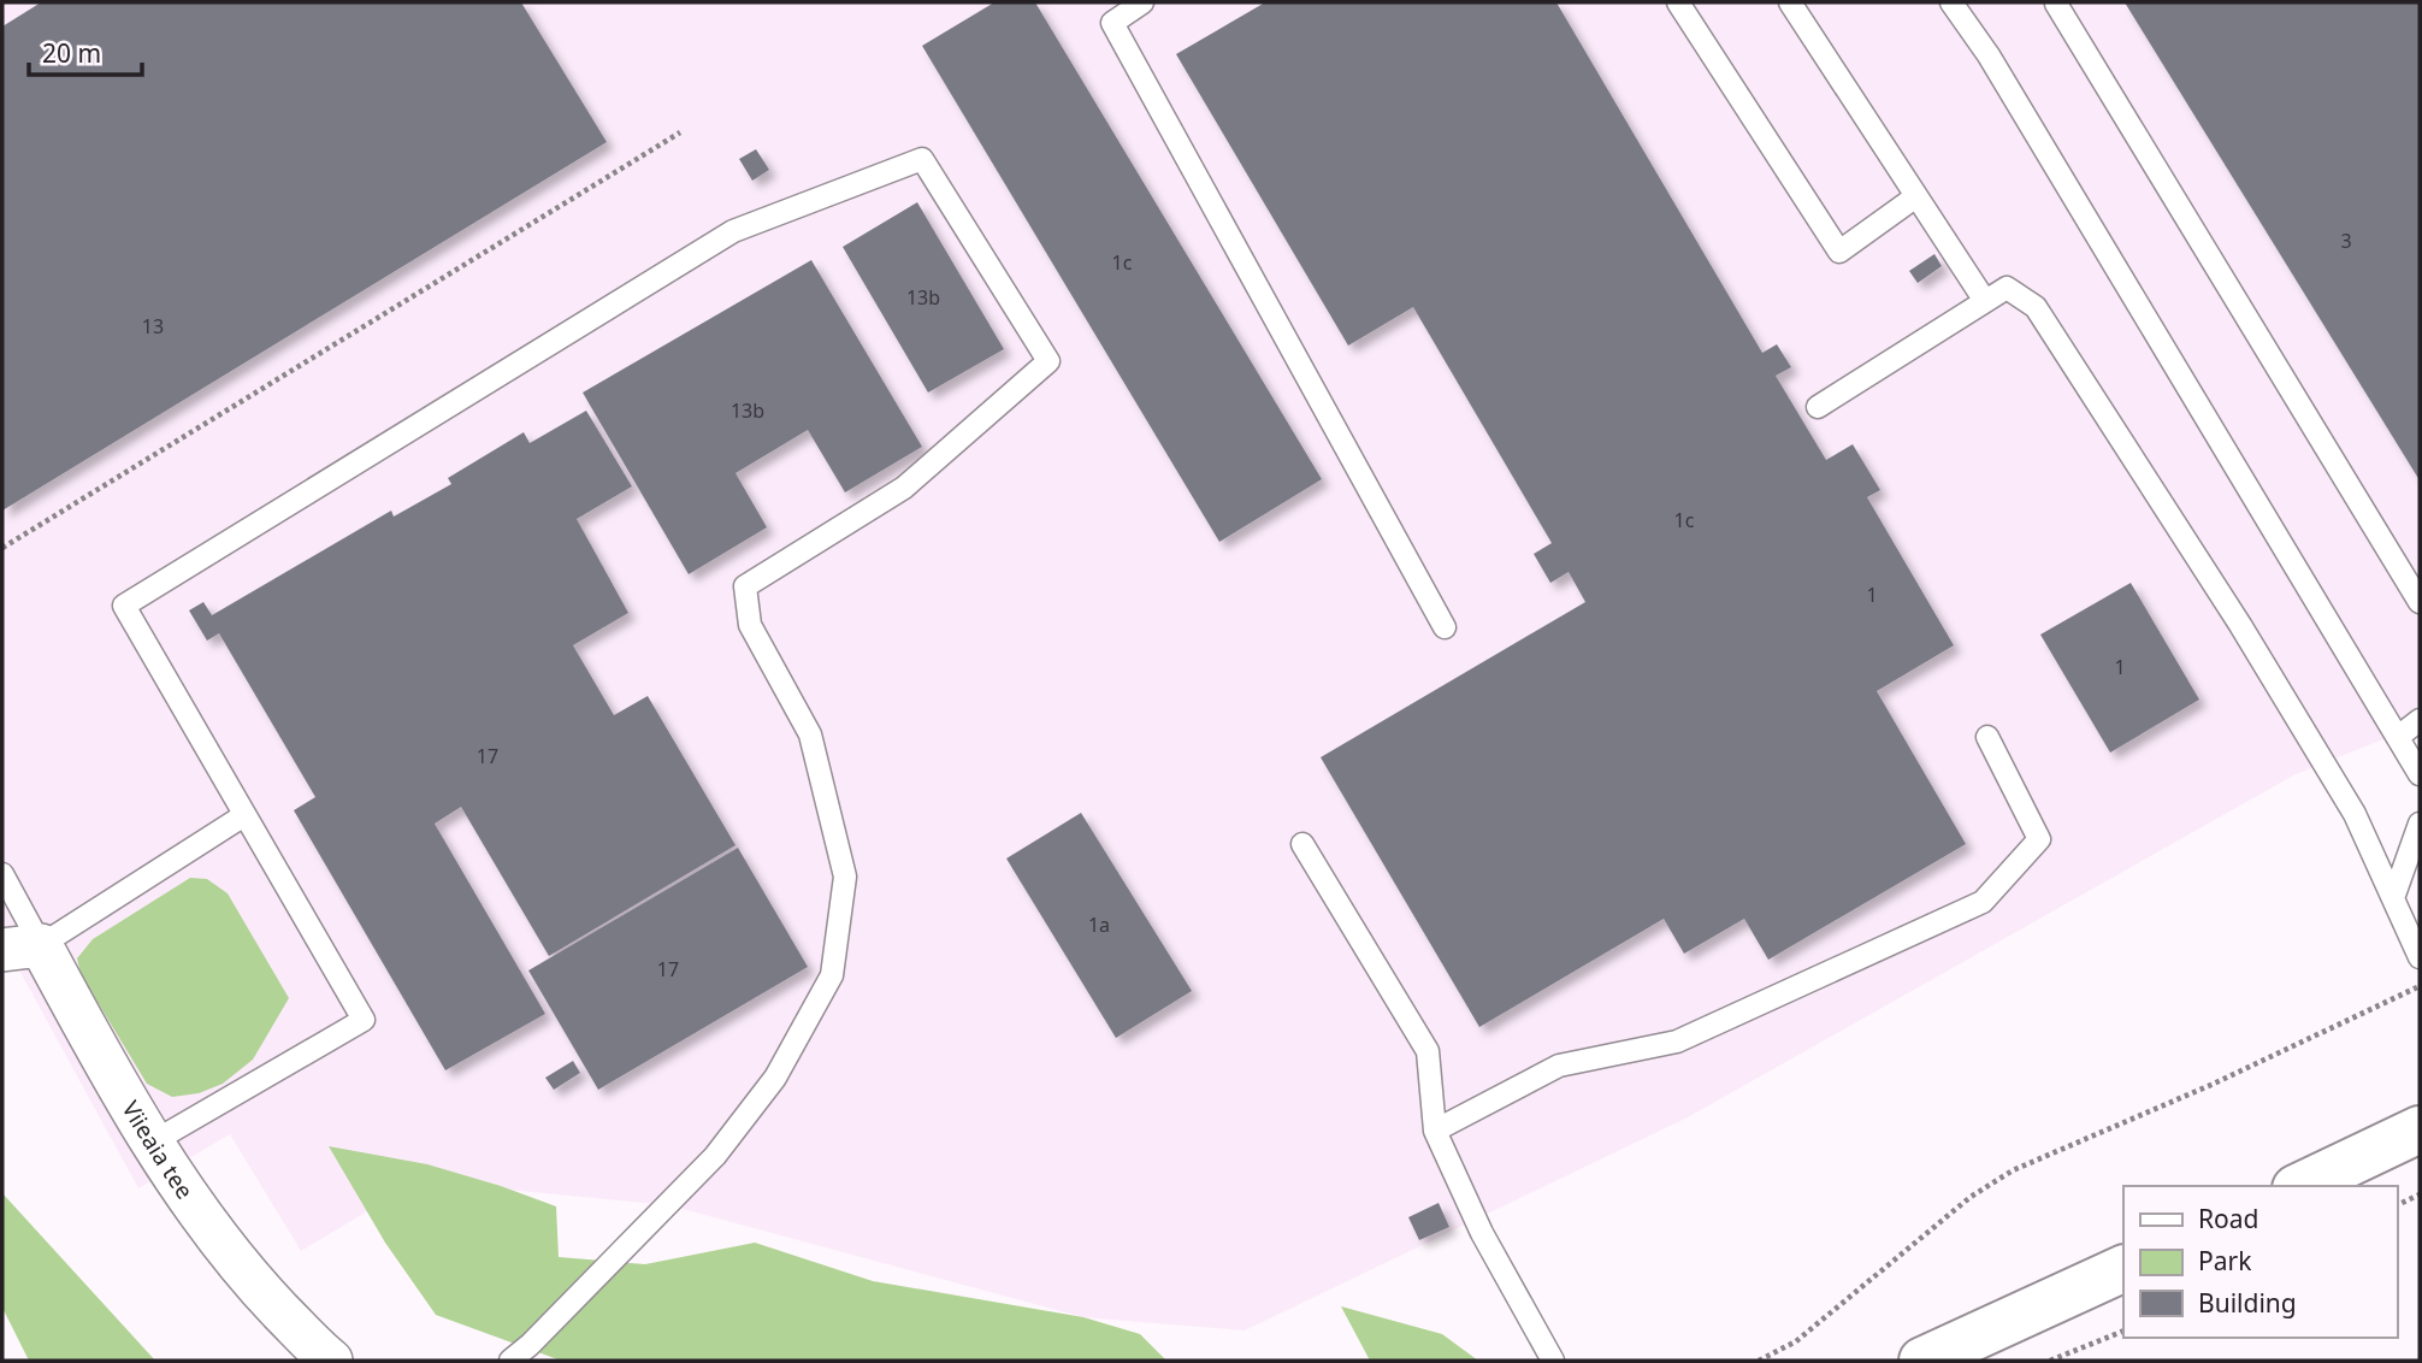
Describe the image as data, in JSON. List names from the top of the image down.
{
  "streets": {
    "street": ["Viieaia tee"]
  },
  "house_numbers": [
    "3",
    "1c",
    "13b",
    "13",
    "13b",
    "1c",
    "1",
    "1",
    "17",
    "1a",
    "17"
  ],
  "legend": ["Road", "Park", "Building"],
  "scale_bar": "20 m"
}
